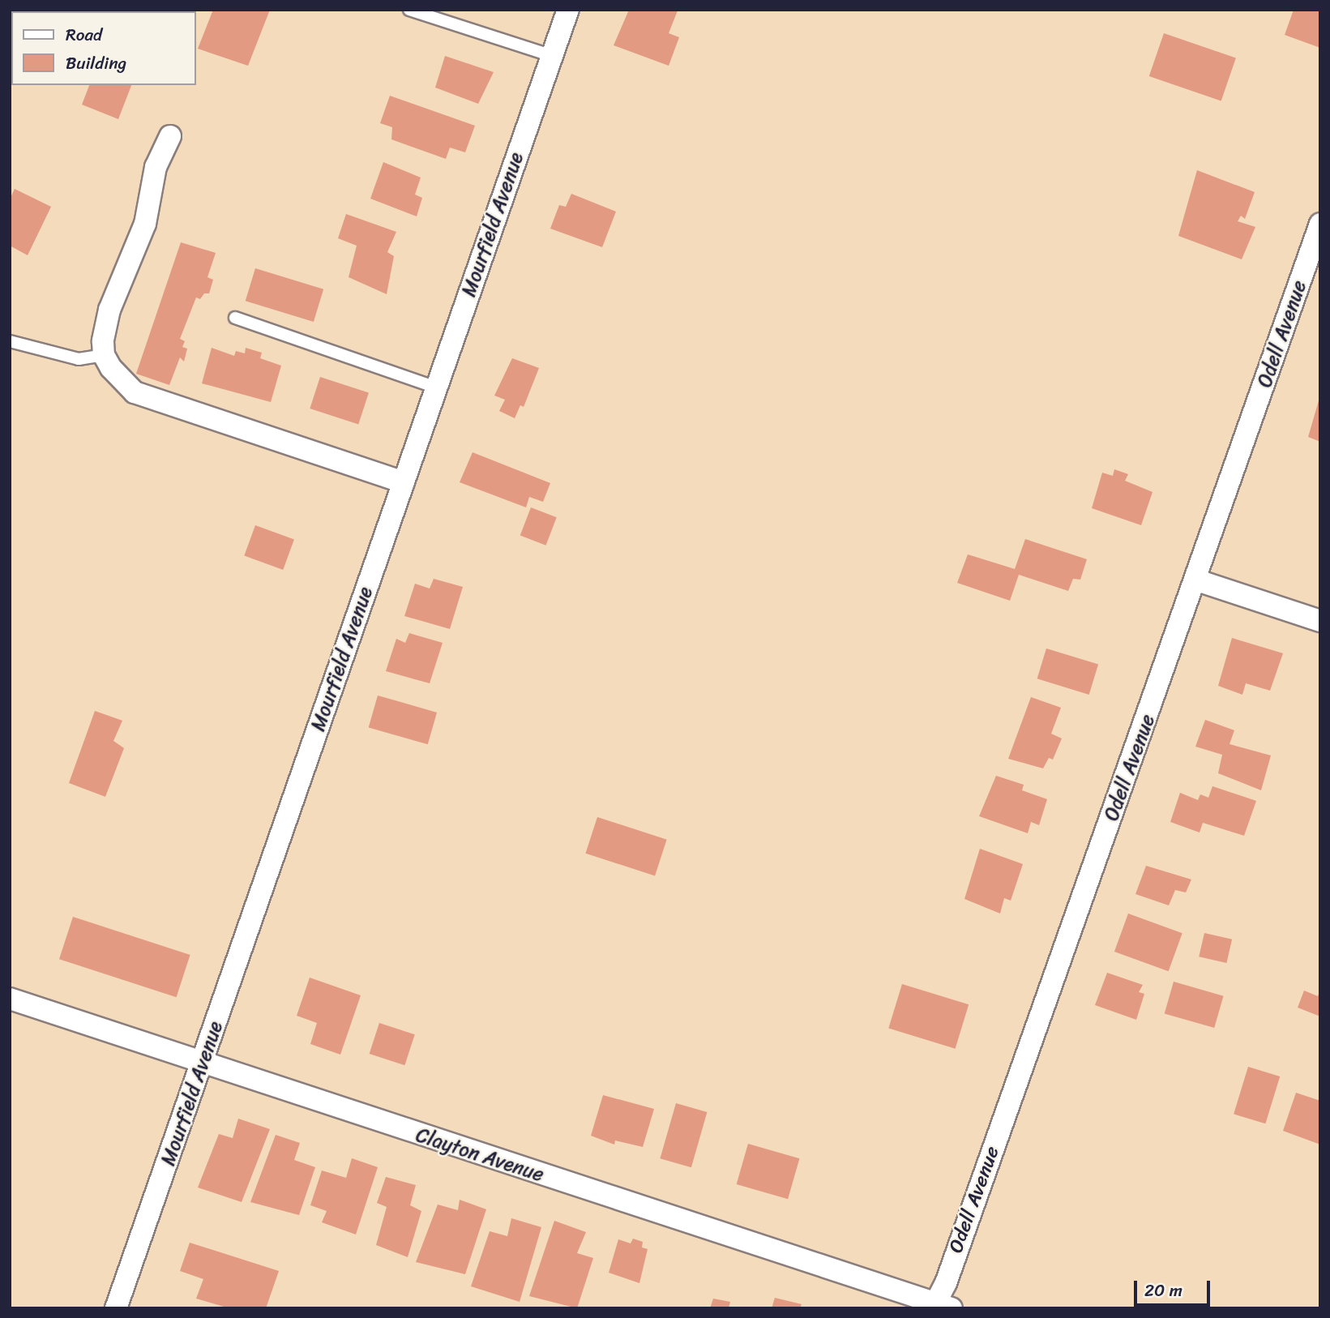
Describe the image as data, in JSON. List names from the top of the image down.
{
  "streets": {
    "street": ["Mourfield Avenue", "Odell Avenue", "Clayton Avenue"]
  },
  "crossings": [
    ["Mourfield Avenue", "Clayton Avenue"],
    ["Odell Avenue", "Clayton Avenue"]
  ],
  "legend": ["Road", "Building"],
  "scale_bar": "20 m"
}
